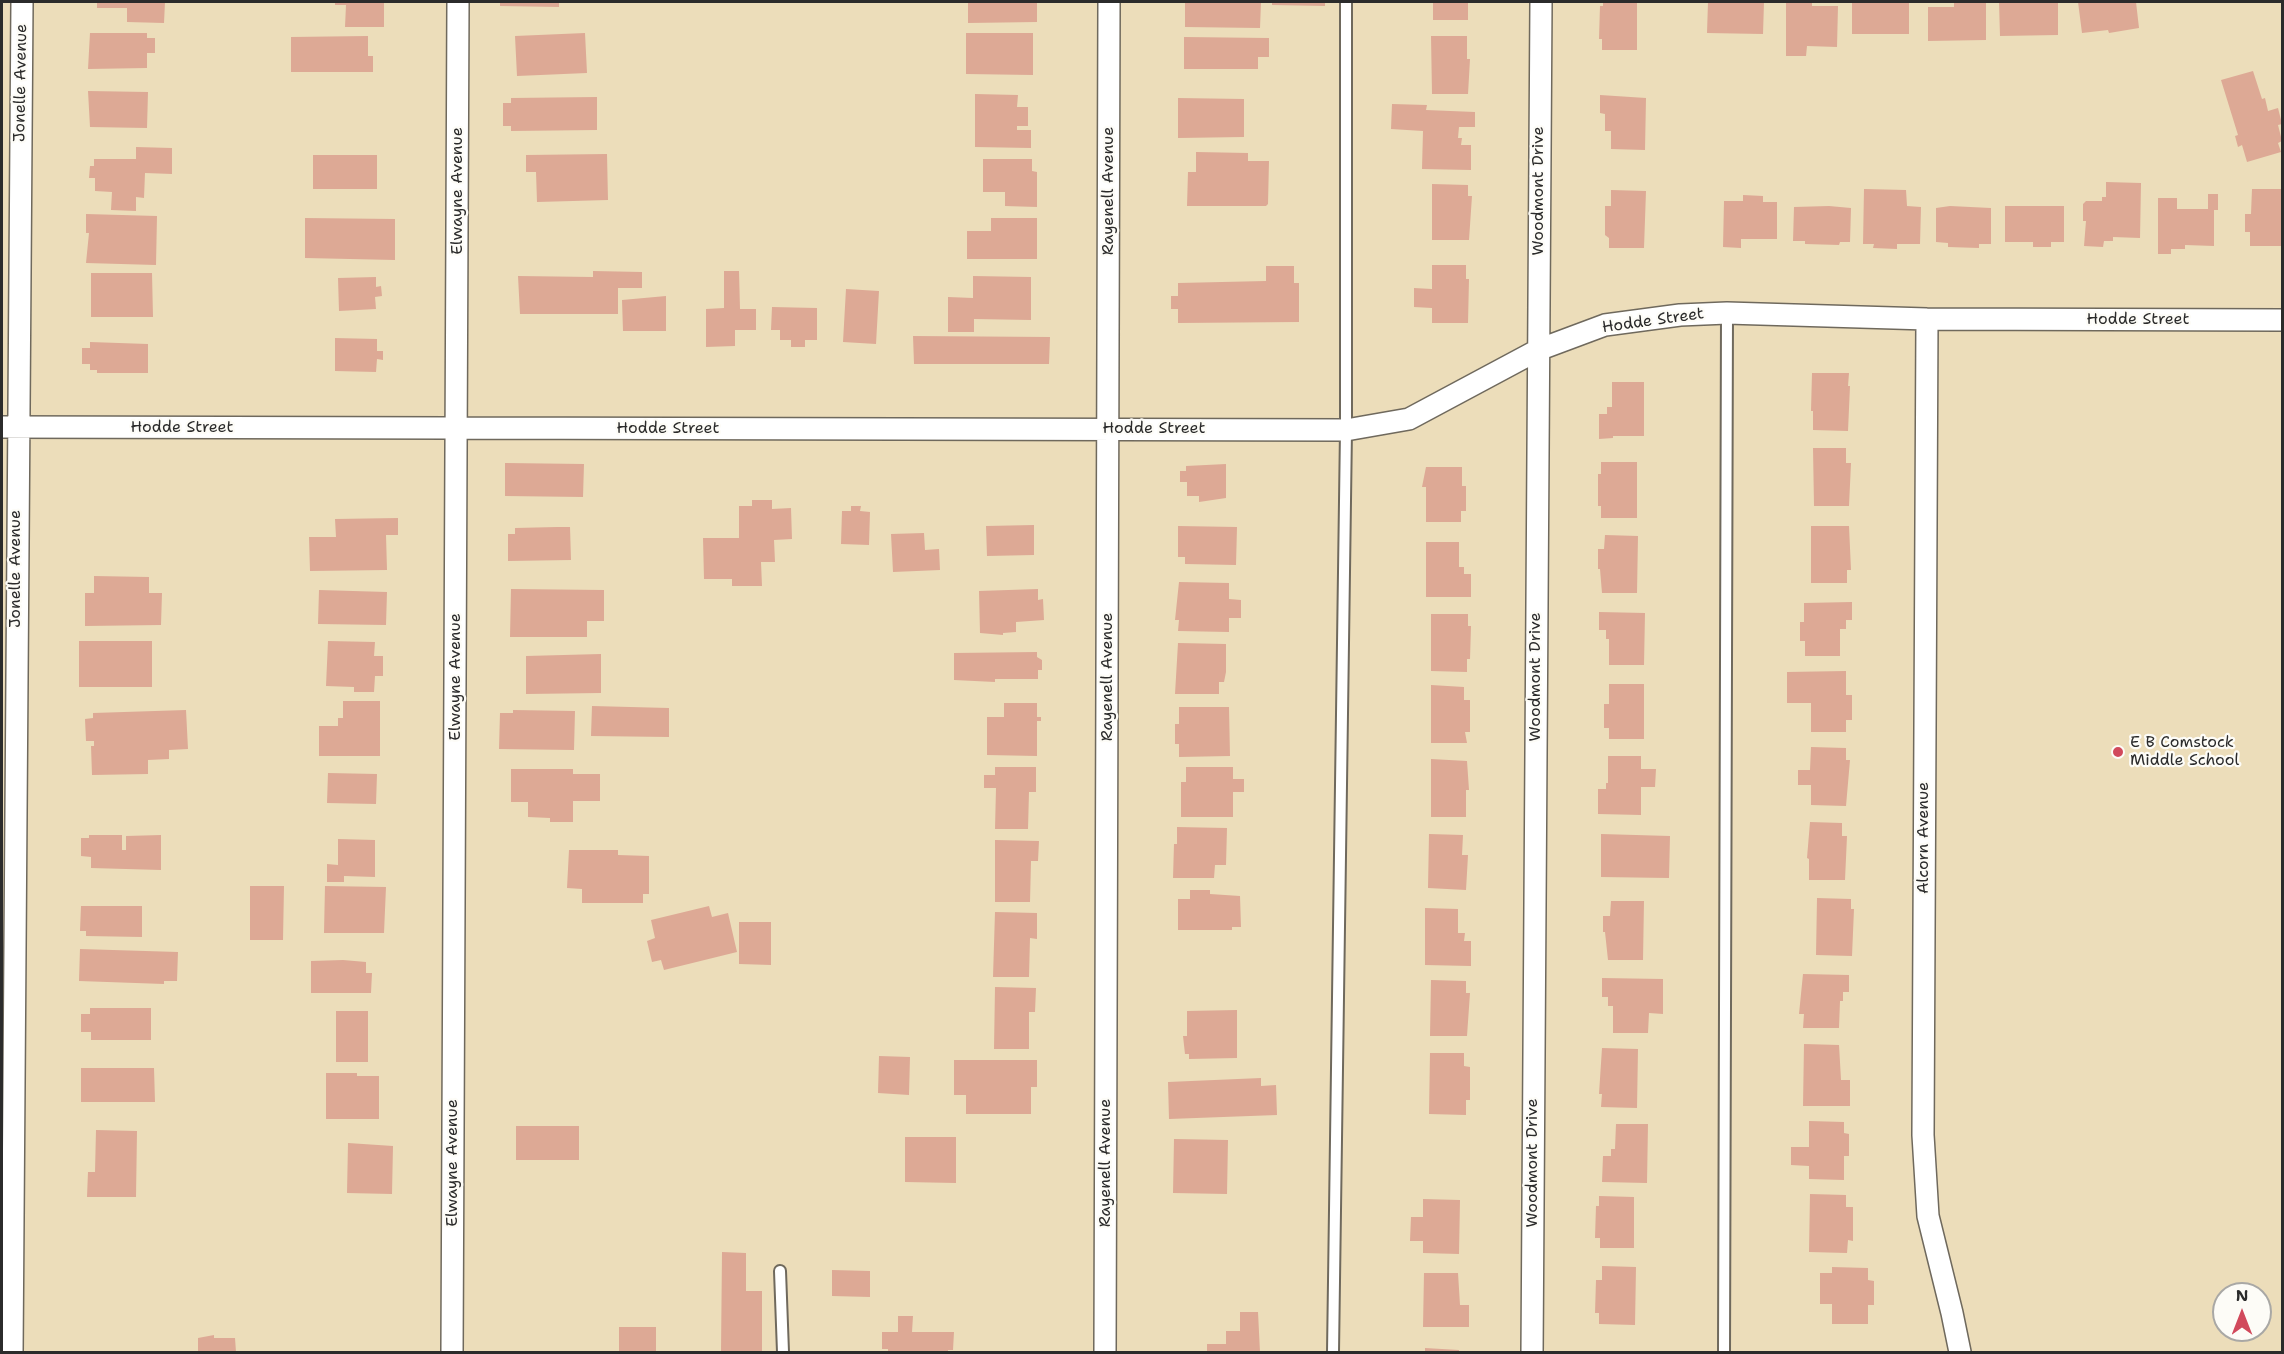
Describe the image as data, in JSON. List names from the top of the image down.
{
  "streets": {
    "street": [
      "Jonelle Avenue",
      "Elwayne Avenue",
      "Rayenell Avenue",
      "Woodmont Drive",
      "Hodde Street",
      "Alcorn Avenue"
    ]
  },
  "crossings": [
    ["Jonelle Avenue", "Hodde Street"],
    ["Elwayne Avenue", "Hodde Street"],
    ["Rayenell Avenue", "Hodde Street"],
    ["Woodmont Drive", "Hodde Street"],
    ["Hodde Street", "Alcorn Avenue"]
  ],
  "places": ["E B Comstock Middle School"],
  "north": "top"
}
